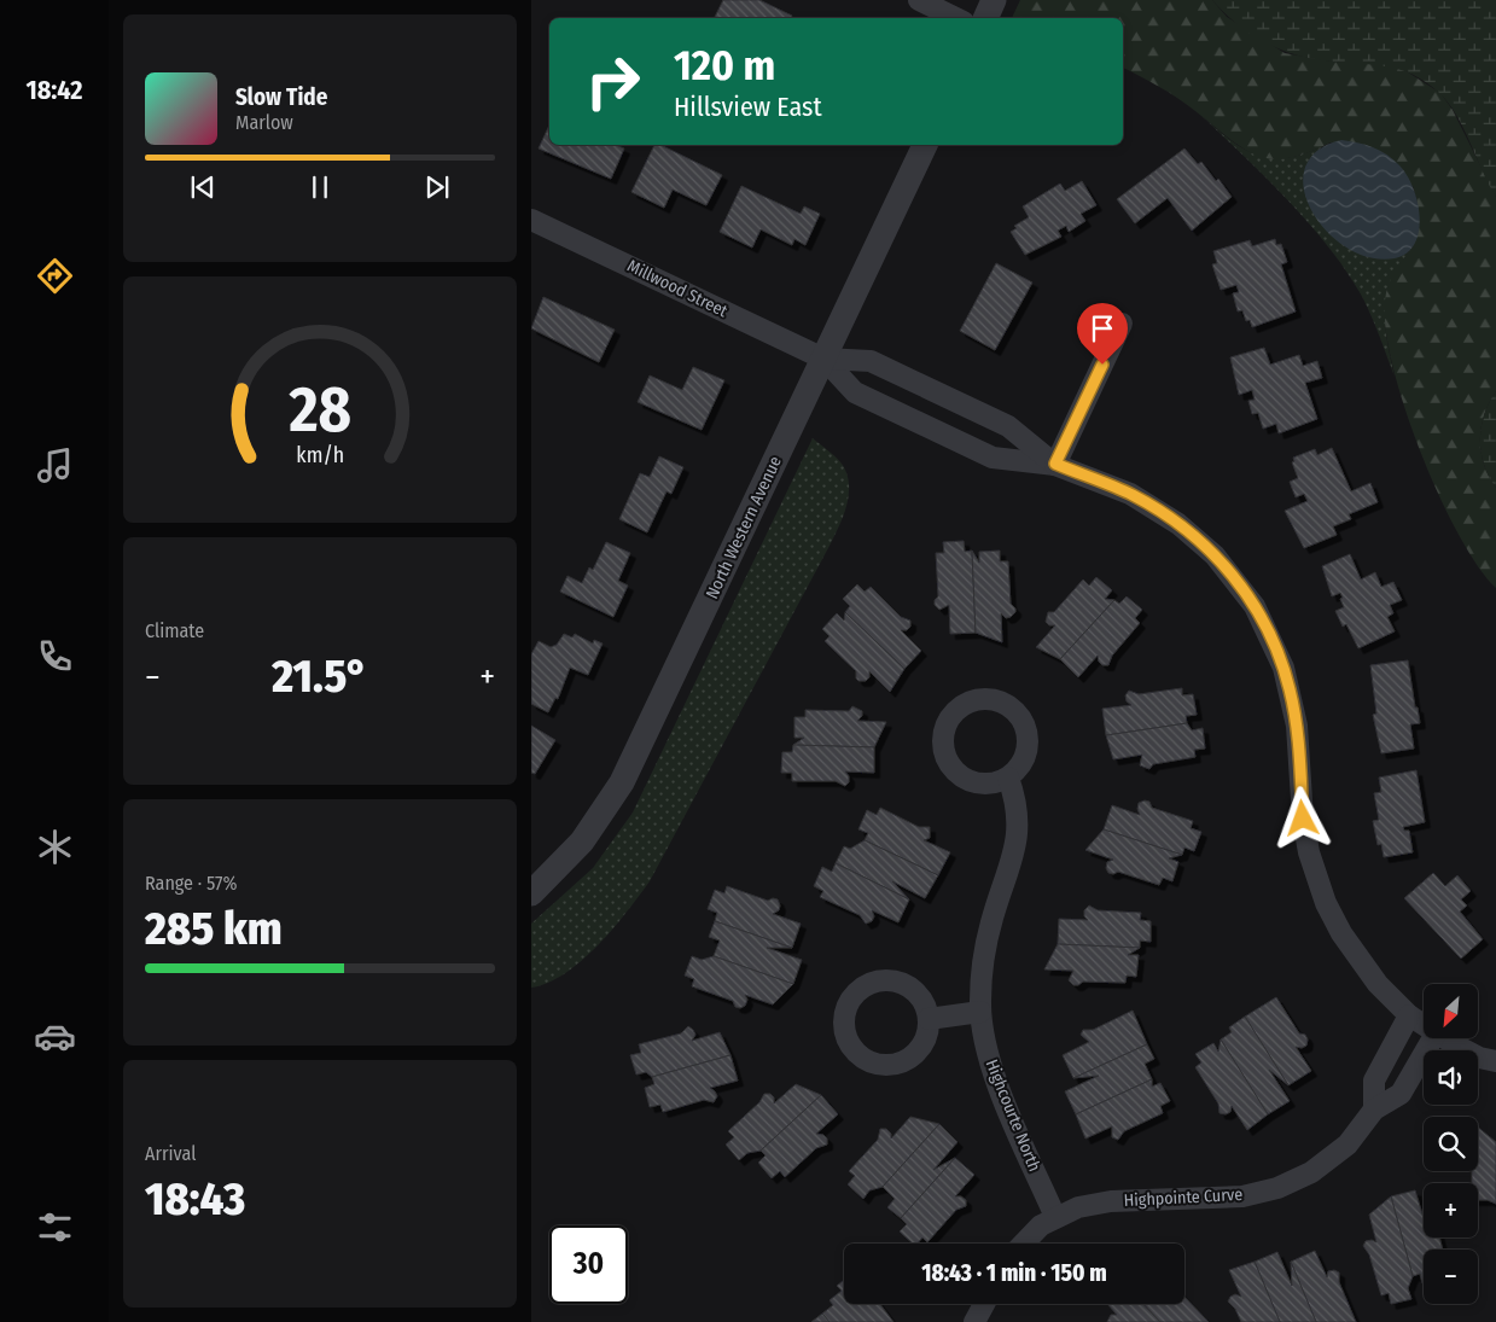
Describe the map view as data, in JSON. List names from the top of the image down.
{
  "streets": {
    "street": [
      "Millwood Street",
      "North Western Avenue",
      "Highcourte North",
      "Highpointe Curve"
    ]
  },
  "crossings": [
    ["Millwood Street", "North Western Avenue"],
    ["Highcourte North", "Highpointe Curve"]
  ],
  "north": "bottom left",
  "page": {
    "tabs": "18:42",
    "turn": ["120 m", "Hillsview East"],
    "song": ["Slow Tide", "Marlow"],
    "tile": [
      "Climate",
      ["Range · 57%", "285 km"],
      ["Arrival", "18:43"]
    ],
    "heat": ["−", "21.5°", "+"],
    "map_buttons": ["+", "−"],
    "limit": "30",
    "trip": "18:43 · 1 min · 150 m",
    "gauge": ["28", "km/h"]
  }
}
